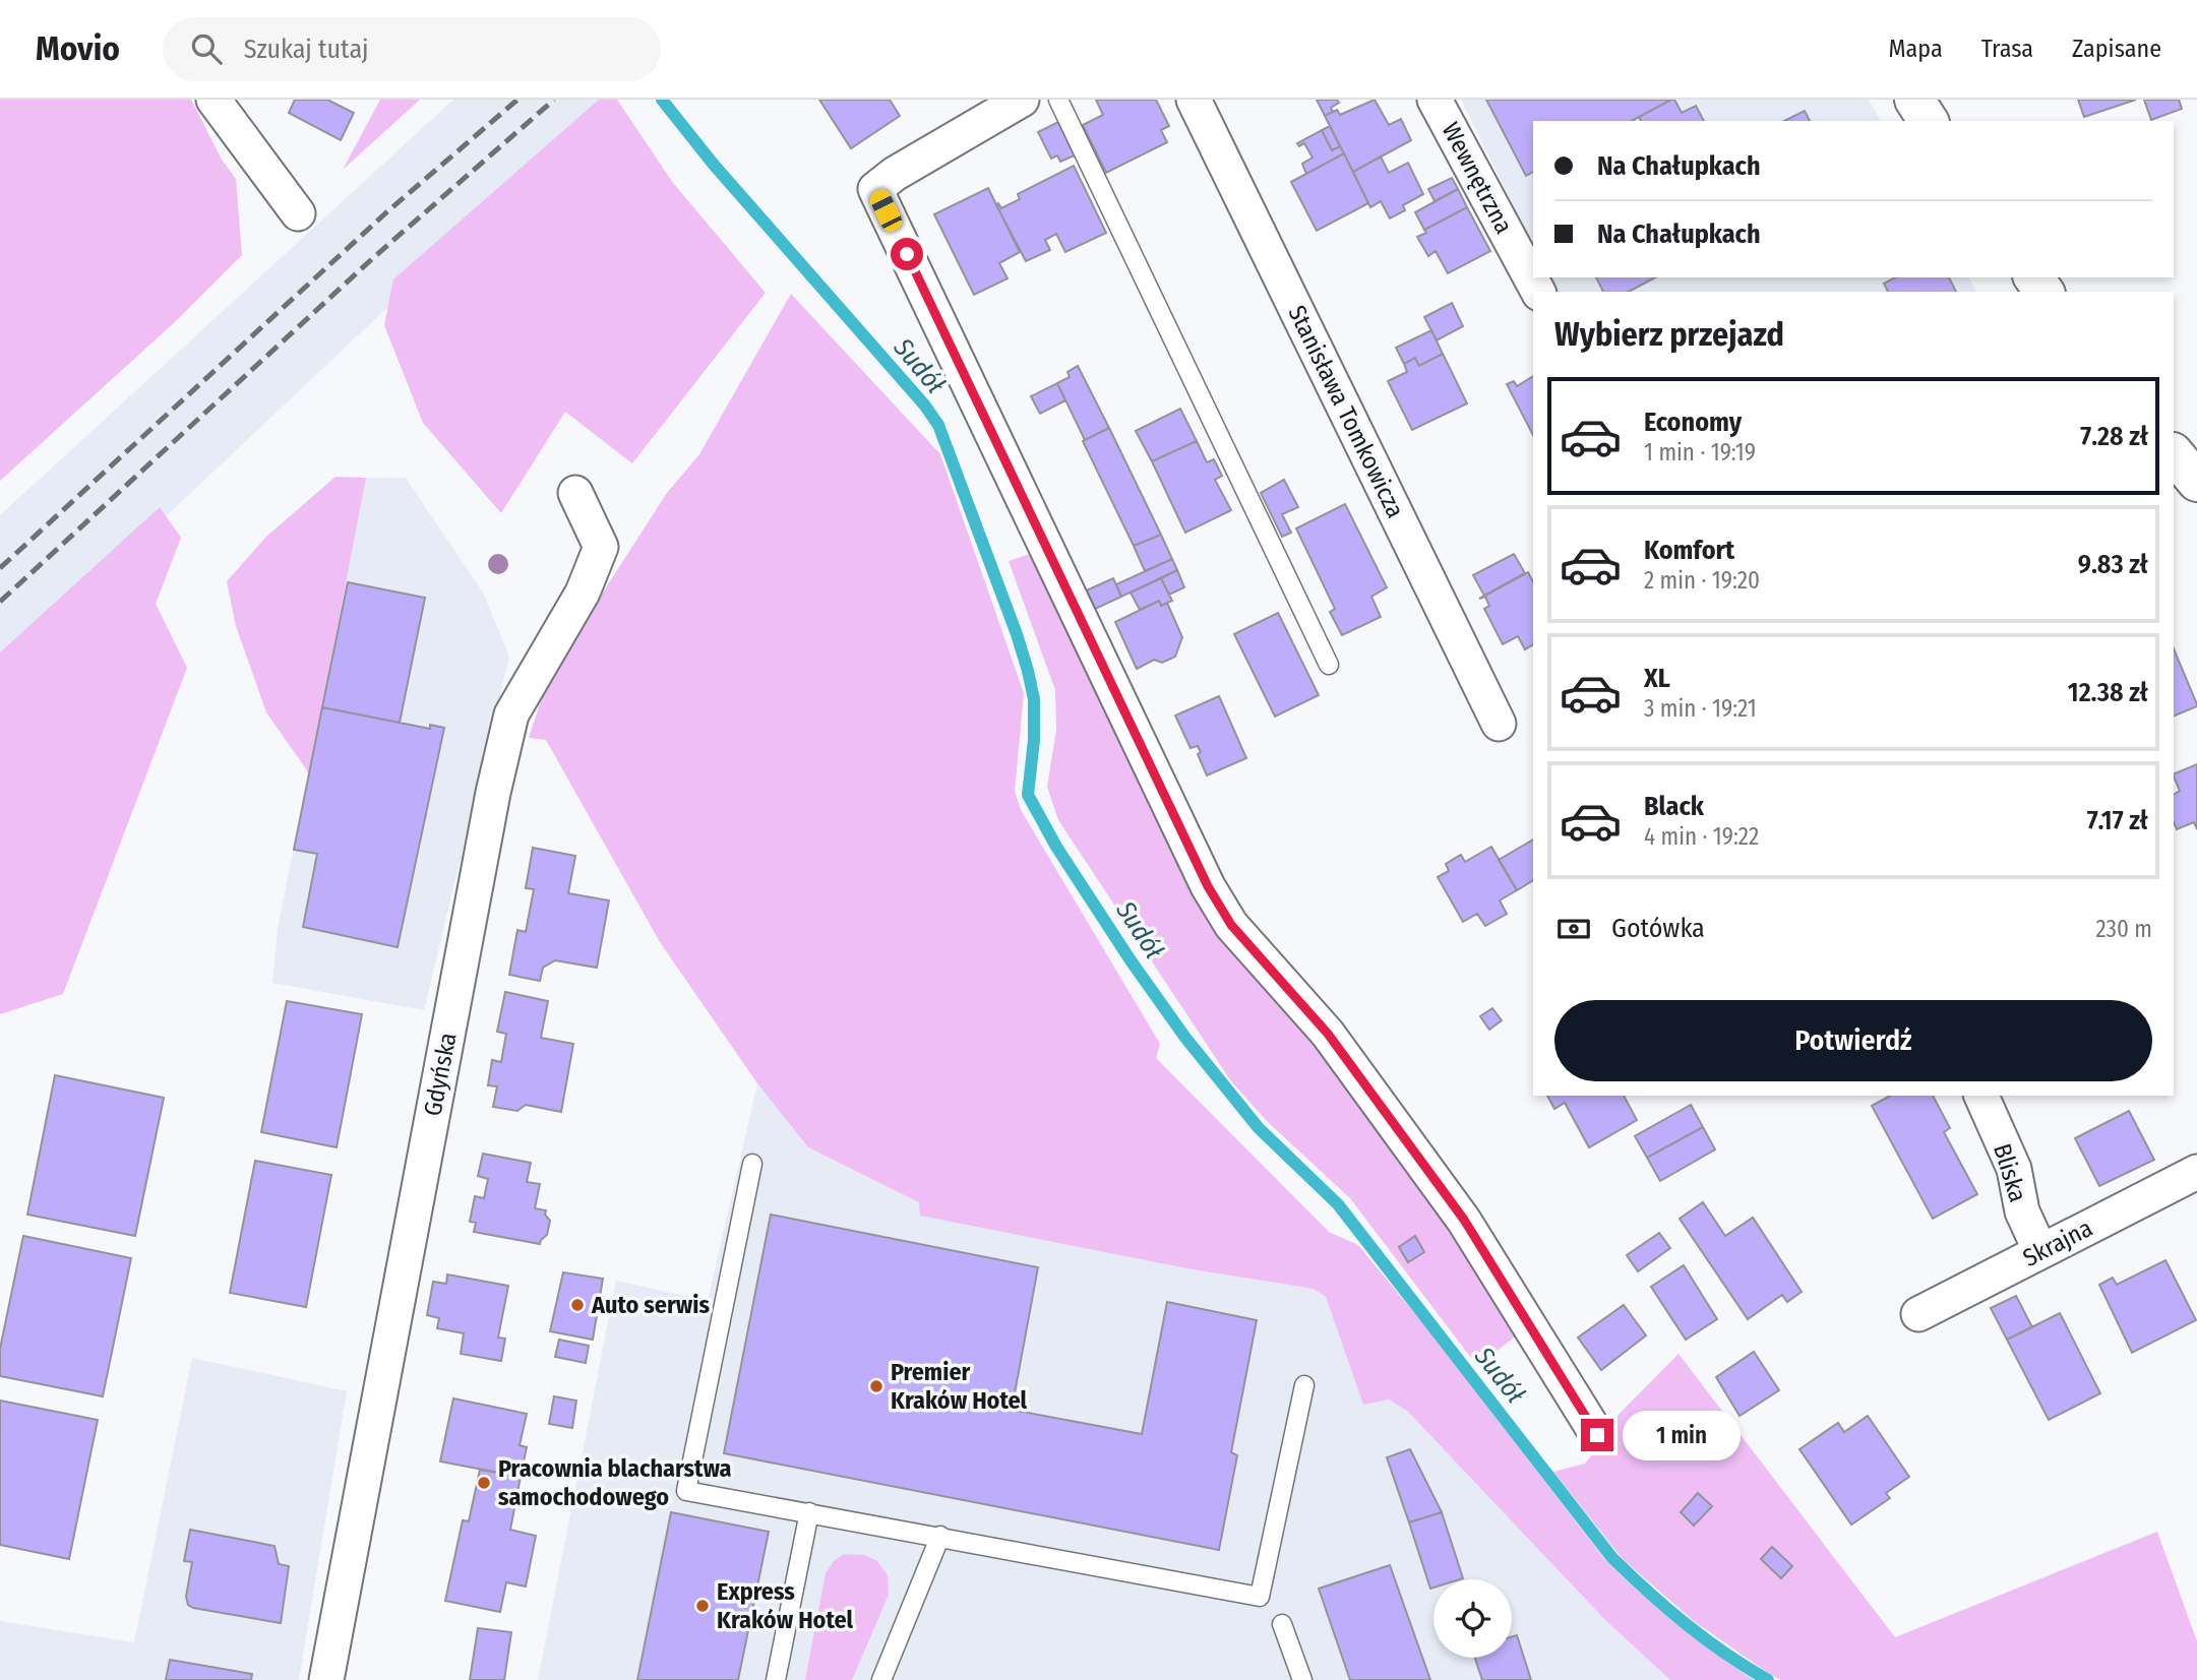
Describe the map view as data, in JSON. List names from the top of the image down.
{
  "streets": {
    "street": [
      "Wewnętrzna",
      "Stanisława Tomkowicza",
      "Gdyńska",
      "Bliska",
      "Skrajna"
    ]
  },
  "crossings": [
    ["Bliska", "Skrajna"]
  ],
  "water": ["Sudół"],
  "places": [
    "Auto serwis",
    "Premier Kraków Hotel",
    "Pracownia blacharstwa samochodowego",
    "Express Kraków Hotel"
  ],
  "page": {
    "header": "Movio",
    "search": "Szukaj tutaj",
    "nav": ["Mapa", "Trasa", "Zapisane"],
    "banner": ["Na Chałupkach", "Na Chałupkach"],
    "heading": "Wybierz przejazd",
    "list": [
      {
        "name": "Economy",
        "note": "1 min · 19:19",
        "value": "7.28 zł"
      },
      {
        "name": "Komfort",
        "note": "2 min · 19:20",
        "value": "9.83 zł"
      },
      {
        "name": "XL",
        "note": "3 min · 19:21",
        "value": "12.38 zł"
      },
      {
        "name": "Black",
        "note": "4 min · 19:22",
        "value": "7.17 zł"
      }
    ],
    "pay": ["Gotówka", "230 m"],
    "buttons": "Potwierdź",
    "bubble": "1 min"
  }
}
